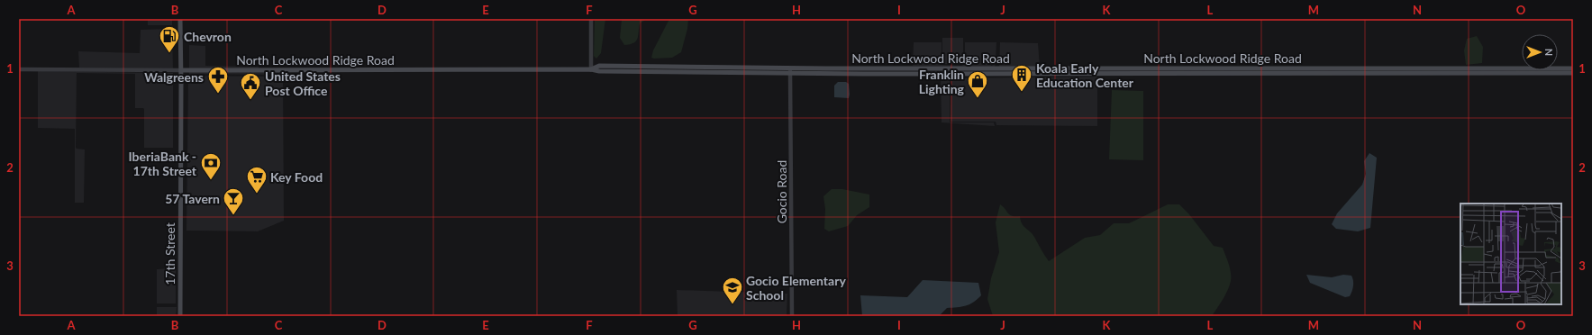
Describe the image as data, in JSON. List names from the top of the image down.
{
  "streets": {
    "main road": ["North Lockwood Ridge Road", "17th Street"],
    "street": ["Gocio Road"]
  },
  "crossings": [
    ["North Lockwood Ridge Road", "Gocio Road"],
    ["North Lockwood Ridge Road", "17th Street"]
  ],
  "places": {
    "fuel station": ["Chevron"],
    "building": ["Koala Early Education Center"],
    "pharmacy": ["Walgreens"],
    "shop": ["Franklin Lighting"],
    "public building": ["United States Post Office"],
    "bank": ["IberiaBank - 17th Street"],
    "supermarket": ["Key Food"],
    "bar": ["57 Tavern"],
    "school or university": ["Gocio Elementary School"]
  },
  "north": "right",
  "grid": {
    "columns": [
      "A",
      "B",
      "C",
      "D",
      "E",
      "F",
      "G",
      "H",
      "I",
      "J",
      "K",
      "L",
      "M",
      "N",
      "O"
    ],
    "rows": ["1", "2", "3"]
  }
}
